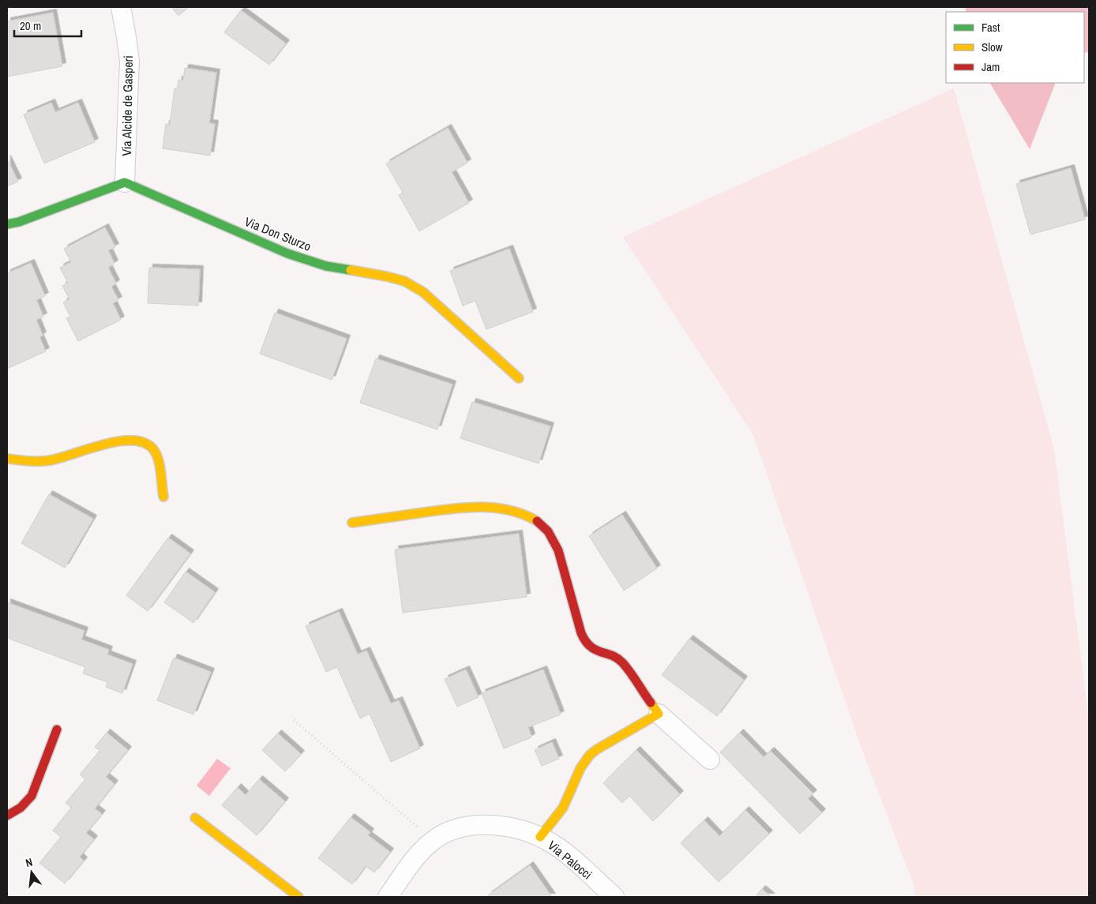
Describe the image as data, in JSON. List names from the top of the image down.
{
  "streets": {
    "street": ["Via Alcide de Gasperi", "Via Don Sturzo", "Via Palocci"]
  },
  "crossings": [
    ["Via Alcide de Gasperi", "Via Don Sturzo"]
  ],
  "legend": ["Fast", "Slow", "Jam"],
  "scale_bar": "20 m",
  "north": "top"
}
